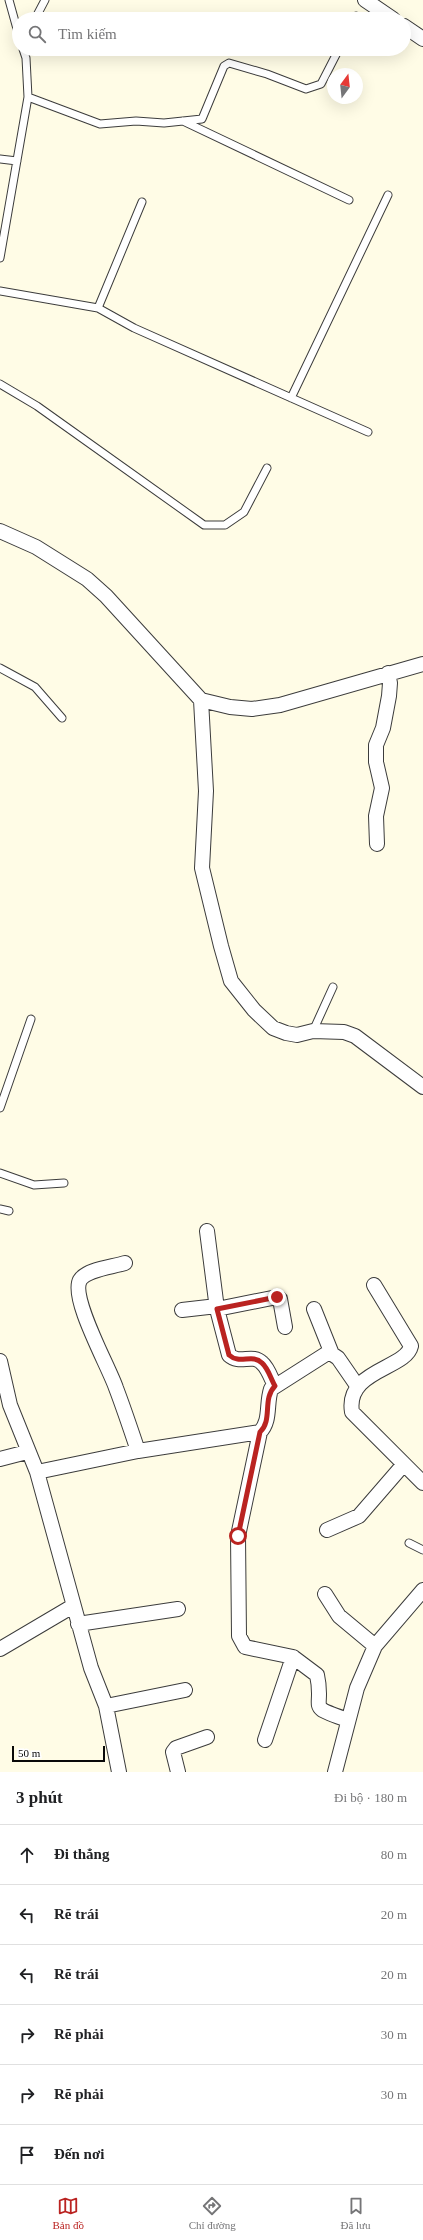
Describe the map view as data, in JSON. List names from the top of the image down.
{
  "scale_bar": "50 m",
  "north": "top",
  "page": {
    "search": "Tìm kiếm",
    "scale": "50 m",
    "heading": ["3 phút", "Đi bộ · 180 m"],
    "list": [
      ["Đi thẳng", "80 m"],
      ["Rẽ trái", "20 m"],
      ["Rẽ trái", "20 m"],
      ["Rẽ phải", "30 m"],
      ["Rẽ phải", "30 m"],
      "Đến nơi"
    ],
    "nav": ["Bản đồ", "Chỉ đường", "Đã lưu"]
  }
}
